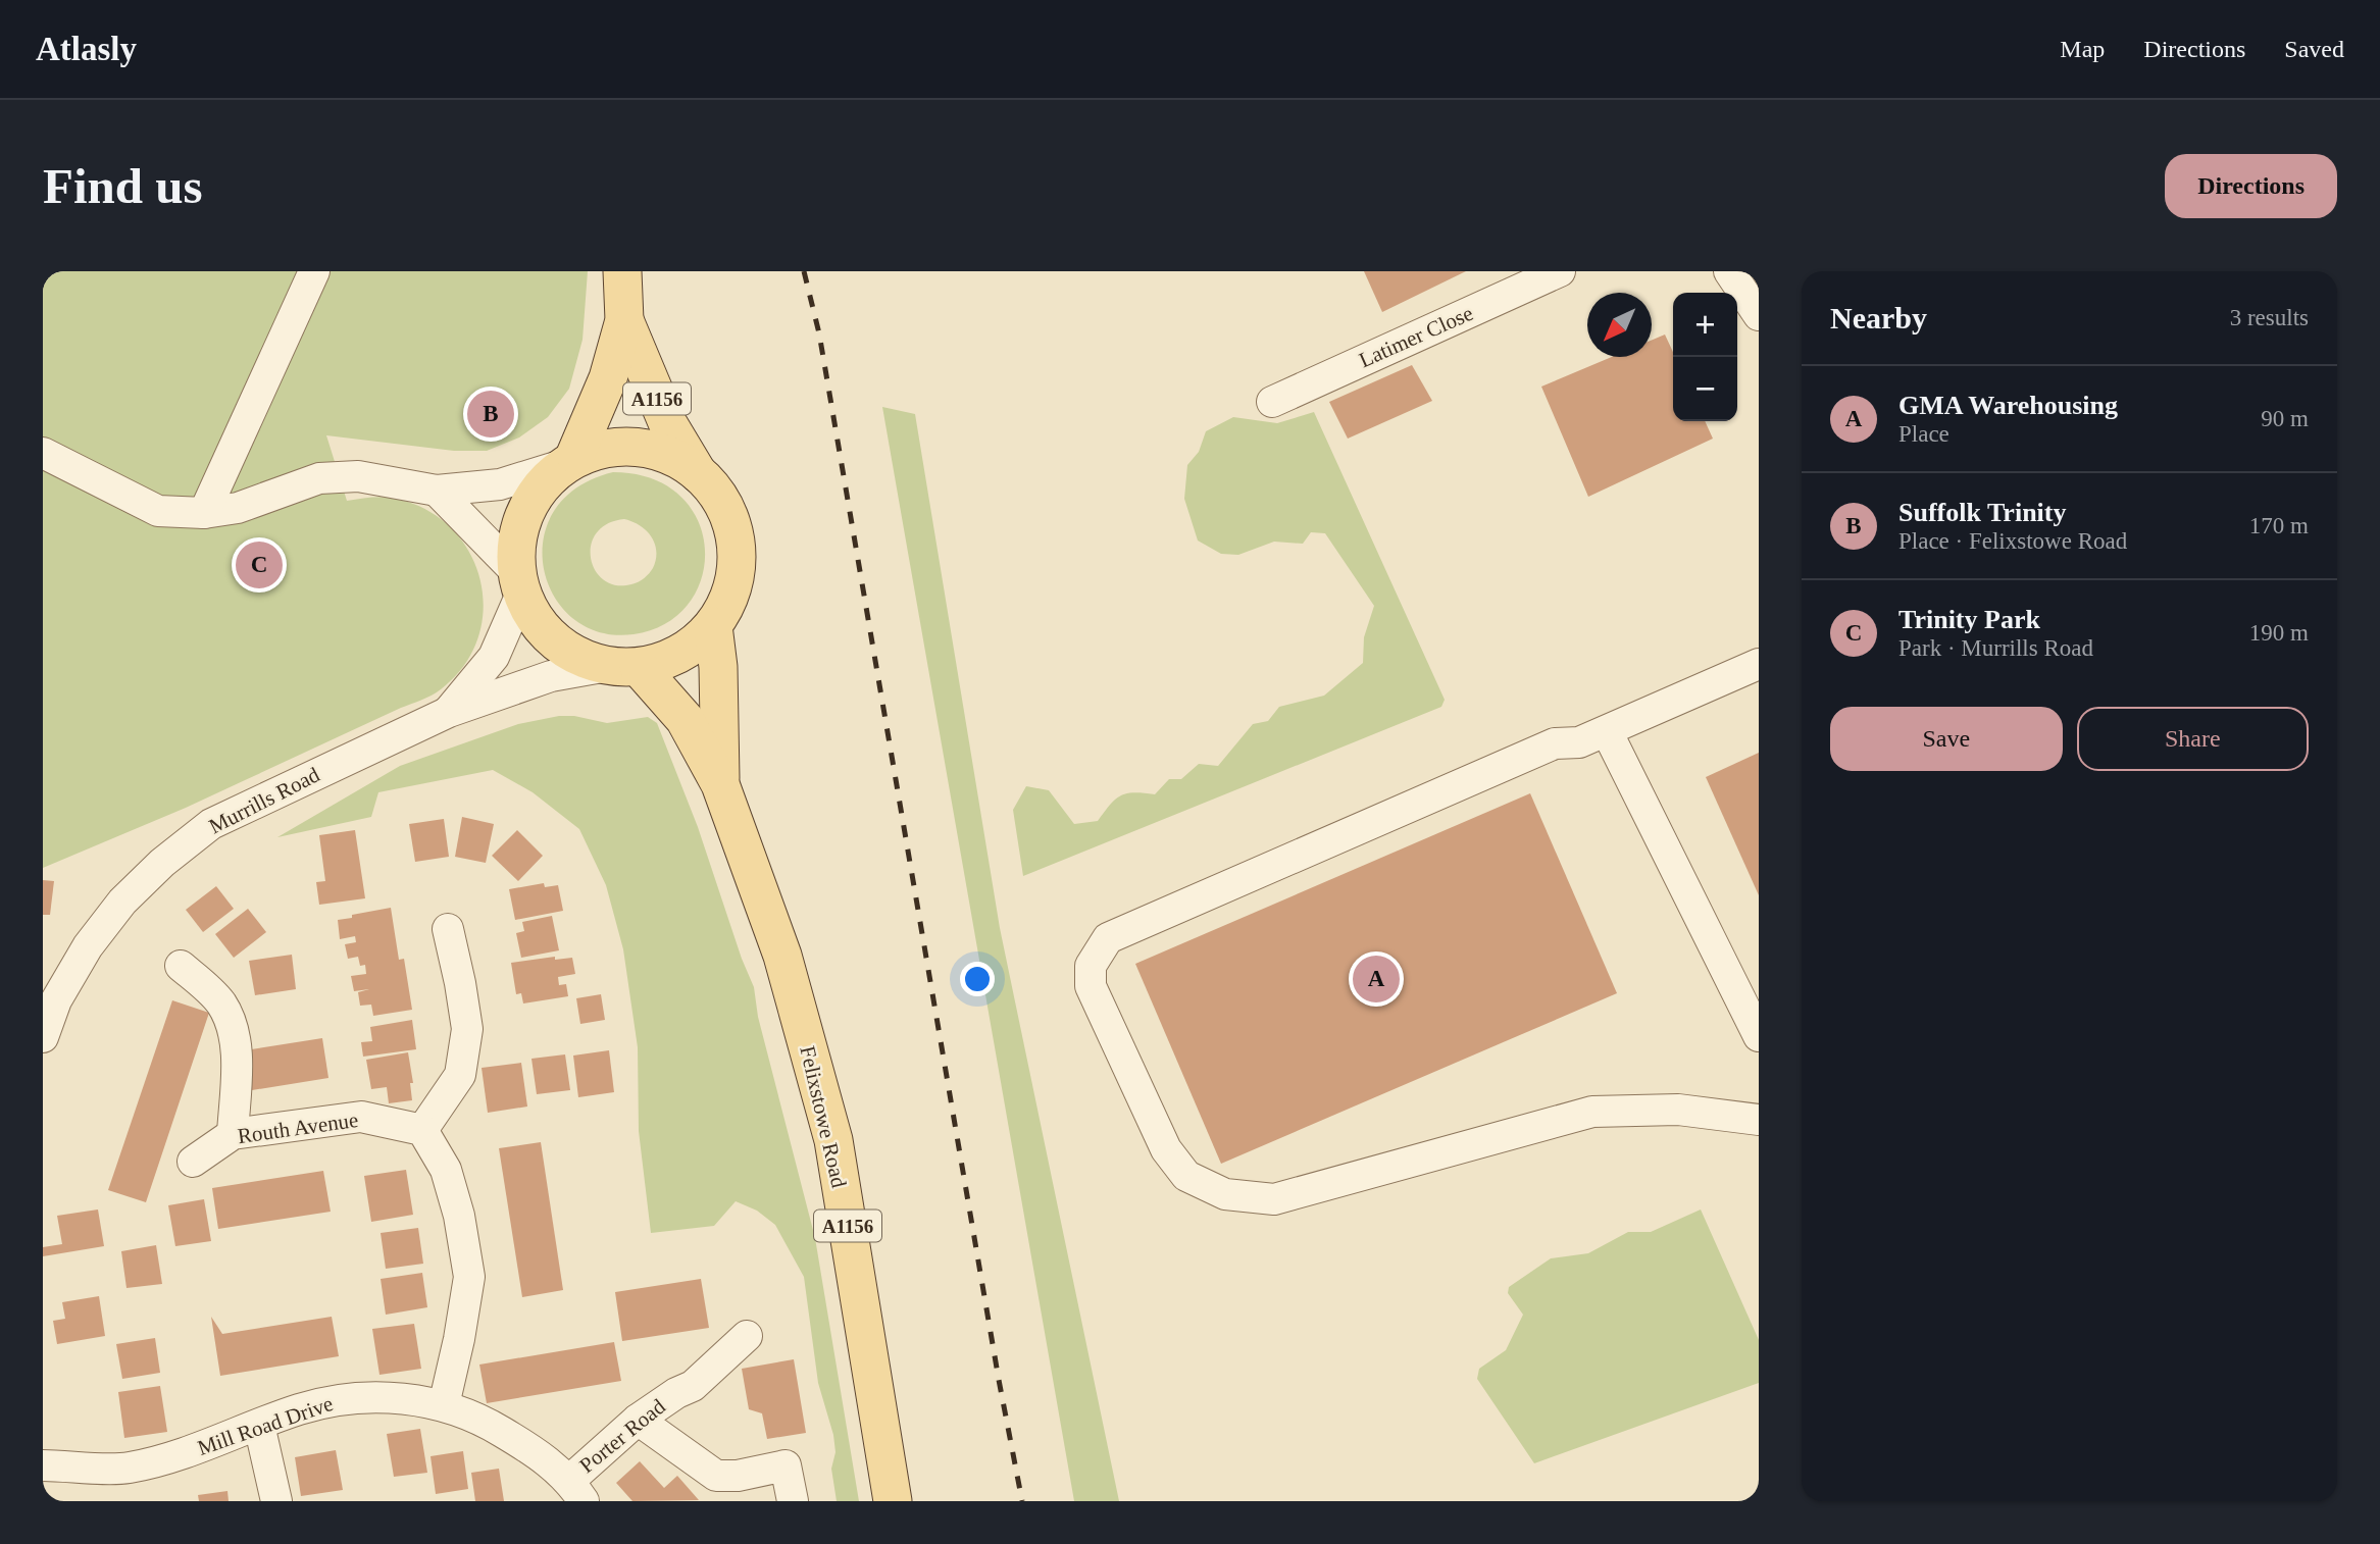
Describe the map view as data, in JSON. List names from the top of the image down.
{
  "streets": {
    "main road": ["A1156", "Felixstowe Road"],
    "street": [
      "Latimer Close",
      "Murrills Road",
      "Routh Avenue",
      "Mill Road Drive",
      "Porter Road"
    ]
  },
  "crossings": [
    ["A1156", "Murrills Road"],
    ["A1156", "Felixstowe Road"],
    ["Murrills Road", "Felixstowe Road"],
    ["Mill Road Drive", "Porter Road"]
  ],
  "north": "bottom left",
  "page": {
    "header": "Atlasly",
    "nav": ["Map", "Directions", "Saved"],
    "buttons": [
      "Directions",
      ["Save", "Share"]
    ],
    "title": "Find us",
    "heading": ["Nearby", "3 results"],
    "map_buttons": ["+", "−"],
    "list": [
      {
        "mark": "A",
        "name": "GMA Warehousing",
        "note": "Place",
        "value": "90 m"
      },
      {
        "mark": "B",
        "name": "Suffolk Trinity",
        "note": "Place · Felixstowe Road",
        "value": "170 m"
      },
      {
        "mark": "C",
        "name": "Trinity Park",
        "note": "Park · Murrills Road",
        "value": "190 m"
      }
    ],
    "pins": ["B", "C", "A"]
  }
}
